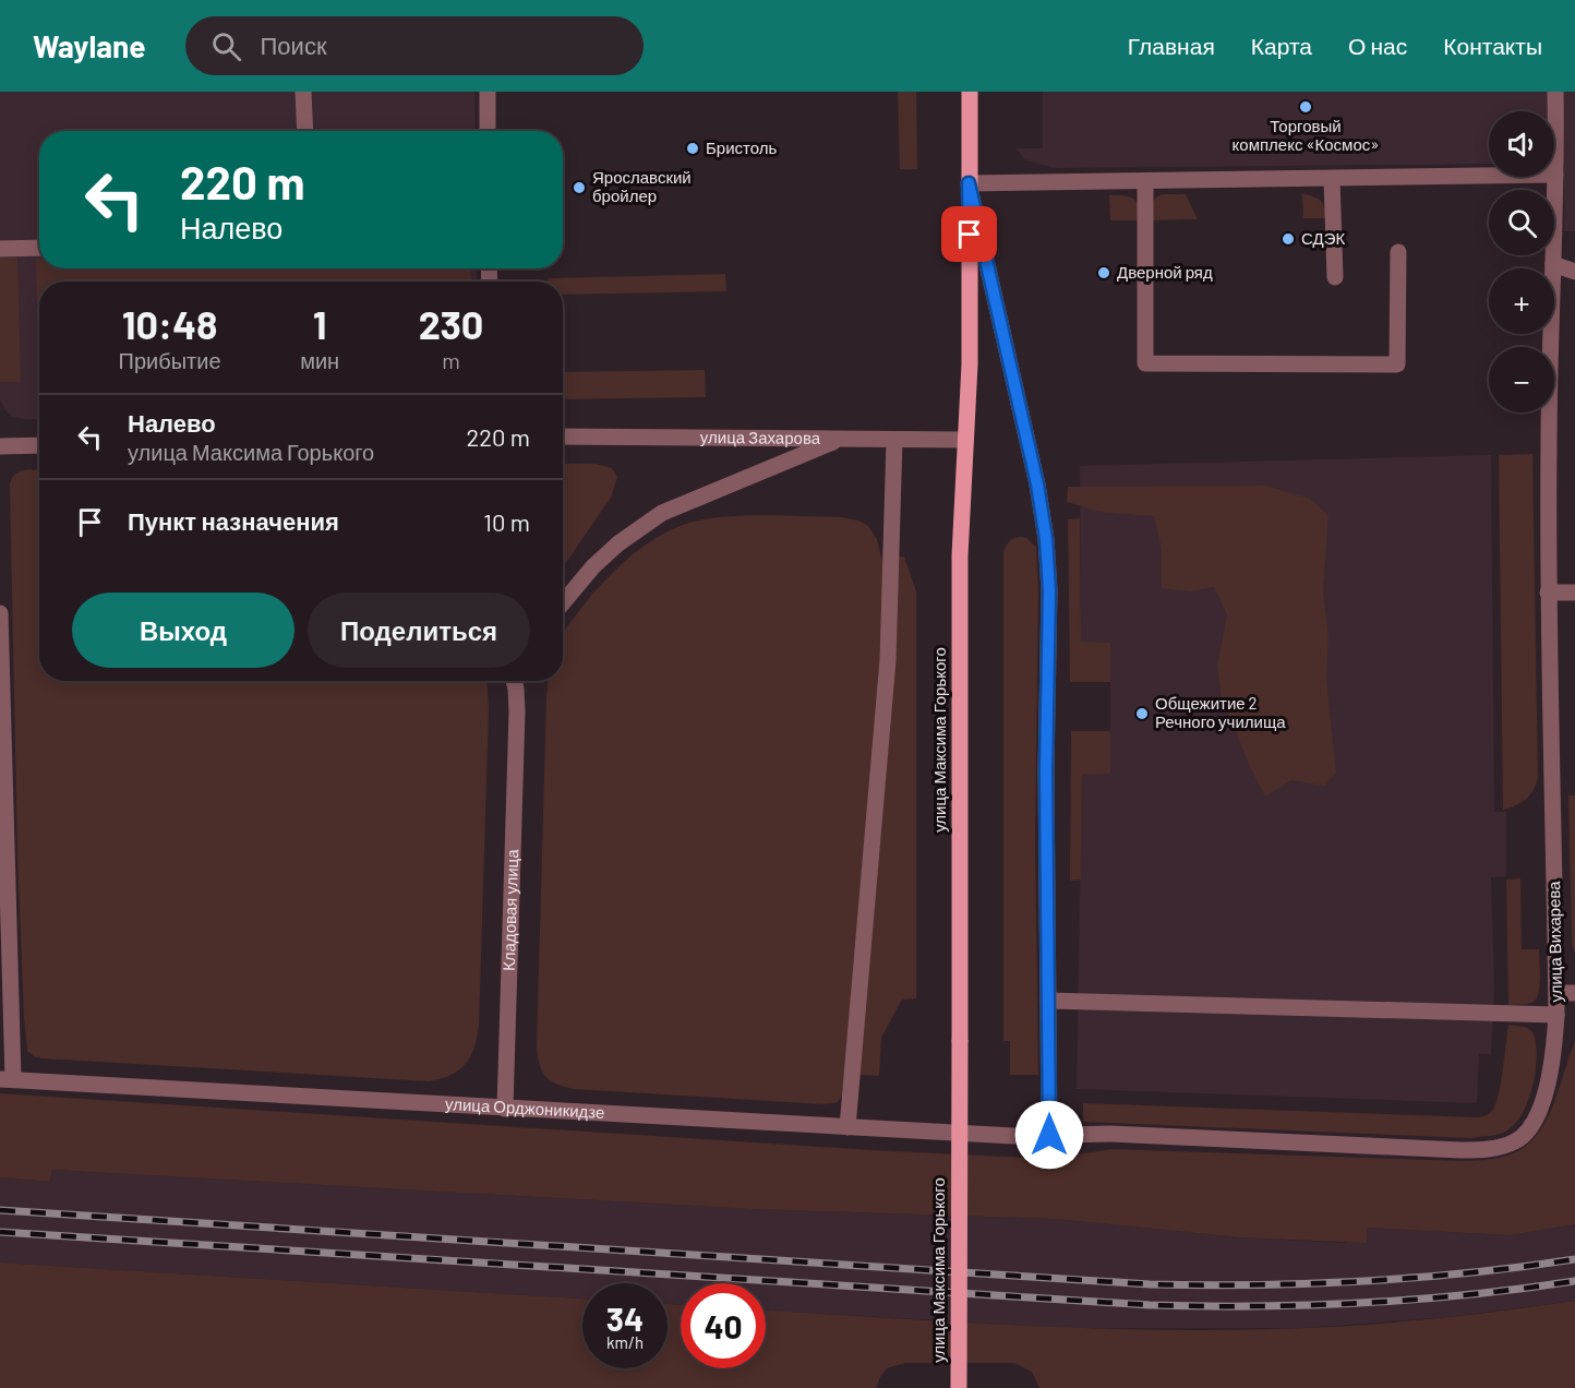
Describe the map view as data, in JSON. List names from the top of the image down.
{
  "streets": {
    "main road": ["улица Максима Горького"],
    "street": [
      "улица Захарова",
      "Кладовая улица",
      "улица Вихарева",
      "улица Орджоникидзе"
    ]
  },
  "crossings": [
    ["улица Захарова", "улица Максима Горького"],
    ["Кладовая улица", "улица Орджоникидзе"],
    ["улица Вихарева", "улица Орджоникидзе"]
  ],
  "places": [
    "Торговый комплекс «Космос»",
    "Бристоль",
    "Ярославский бройлер",
    "СДЭК",
    "Дверной ряд",
    "Общежитие 2 Речного училища"
  ],
  "page": {
    "header": "Waylane",
    "search": "Поиск",
    "nav": [
      "Главная",
      "Карта",
      "О нас",
      "Контакты"
    ],
    "map_buttons": ["+", "−"],
    "turn": ["220 m", "Налево"],
    "eta": [
      "10:48",
      "Прибытие",
      "1",
      "мин",
      "230",
      "m"
    ],
    "list": [
      {
        "name": "Налево",
        "note": "улица Максима Горького",
        "value": "220 m"
      },
      {
        "name": "Пункт назначения",
        "value": "10 m"
      }
    ],
    "buttons": ["Выход", "Поделиться"],
    "speed": "34 km/h",
    "limit": "40"
  }
}
